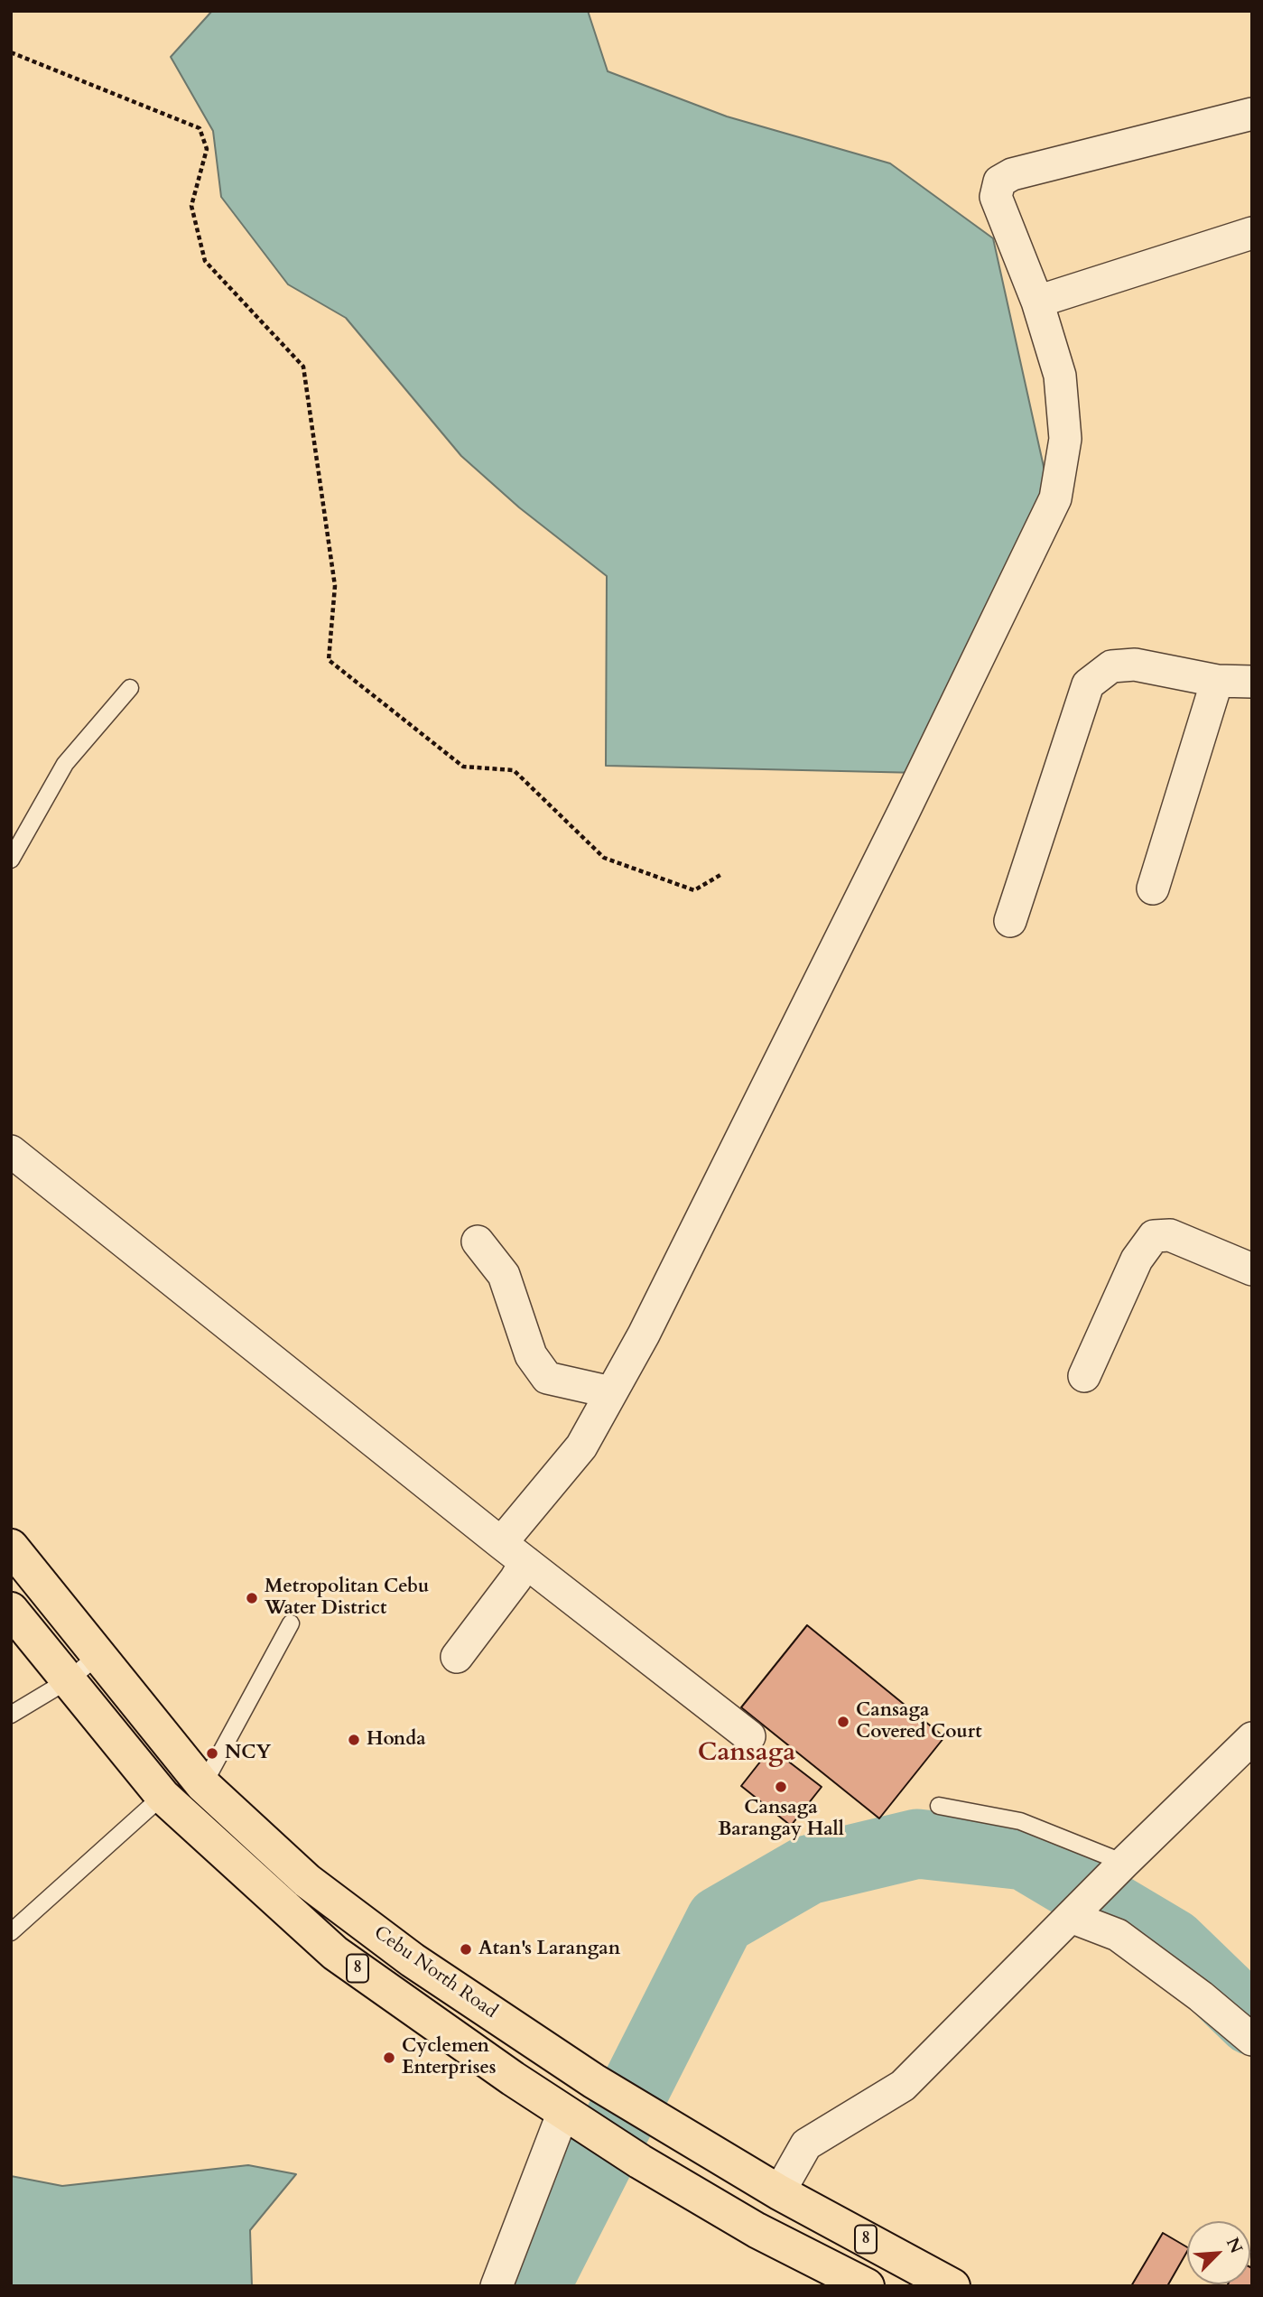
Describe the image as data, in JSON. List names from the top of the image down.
{
  "streets": {
    "main road": ["8", "Cebu North Road"]
  },
  "districts": ["Cansaga"],
  "places": [
    "Metropolitan Cebu Water District",
    "Cansaga Covered Court",
    "Honda",
    "NCY",
    "Cansaga Barangay Hall",
    "Atan's Larangan",
    "Cyclemen Enterprises"
  ],
  "north": "top right"
}
